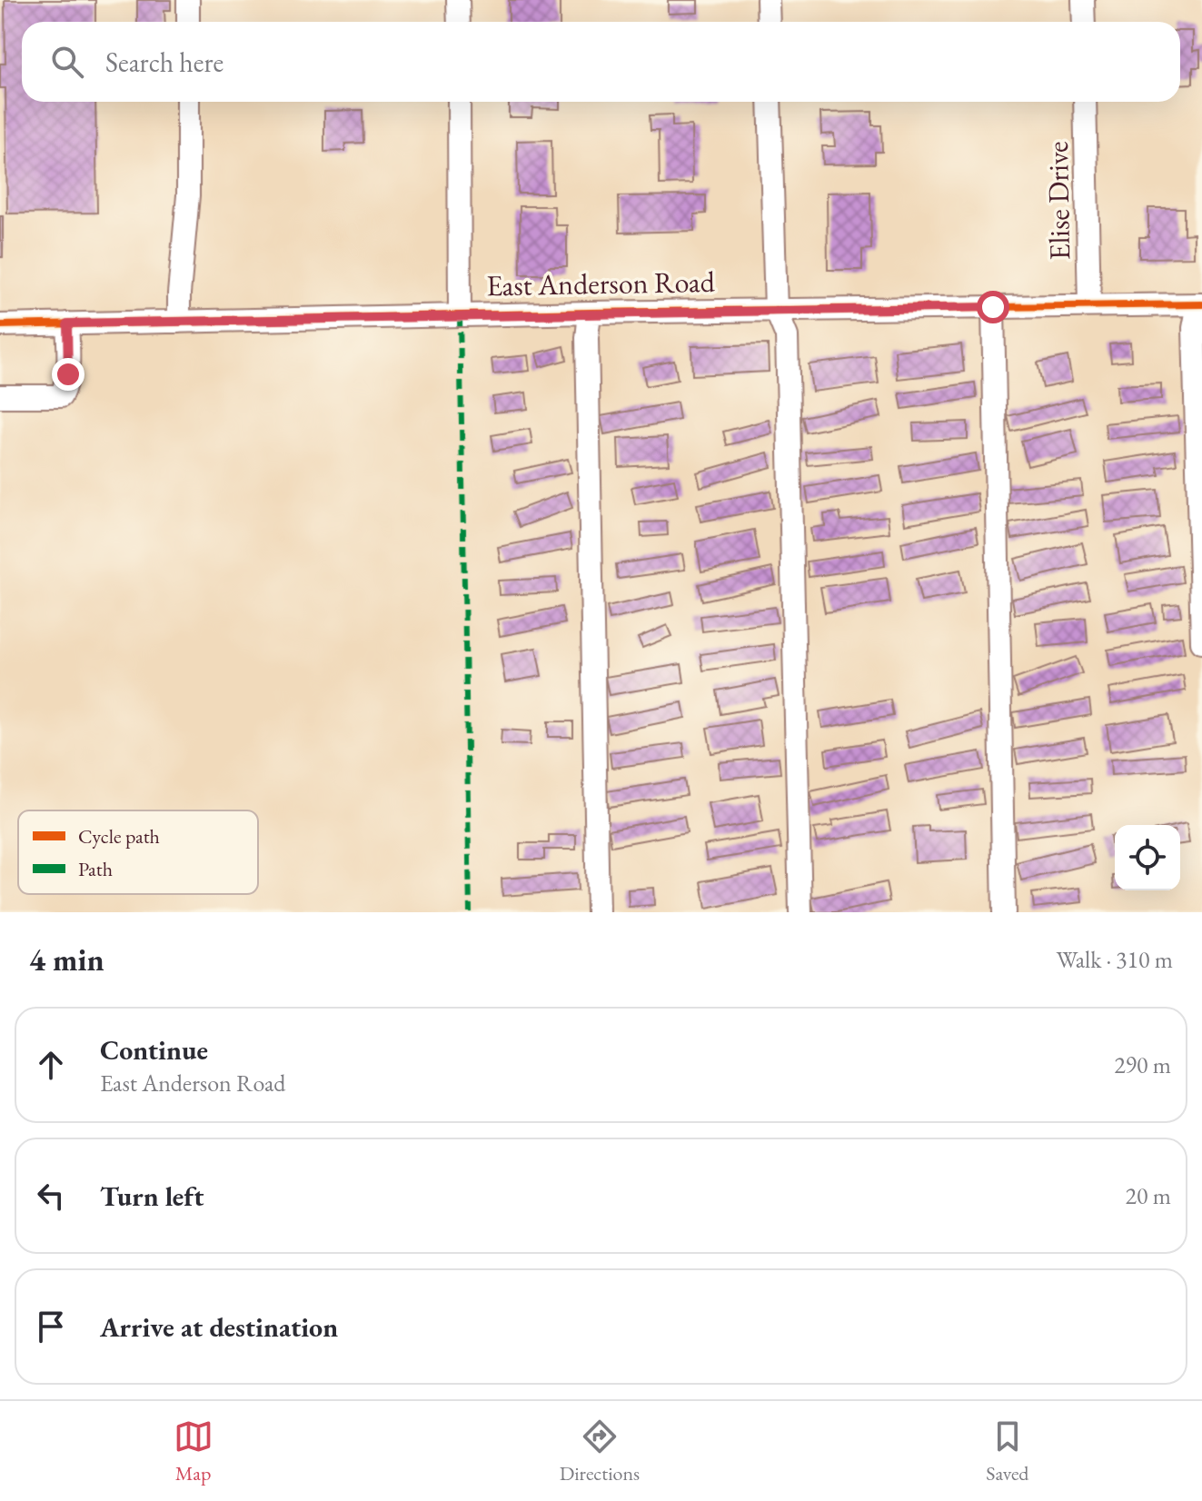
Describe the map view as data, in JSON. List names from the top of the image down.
{
  "streets": {
    "street": ["Elise Drive", "East Anderson Road"]
  },
  "crossings": [
    ["Elise Drive", "East Anderson Road"]
  ],
  "legend": ["Cycle path", "Path"],
  "page": {
    "search": "Search here",
    "heading": ["4 min", "Walk · 310 m"],
    "list": [
      ["Continue", "East Anderson Road", "290 m"],
      ["Turn left", "20 m"],
      "Arrive at destination"
    ],
    "nav": ["Map", "Directions", "Saved"]
  }
}
